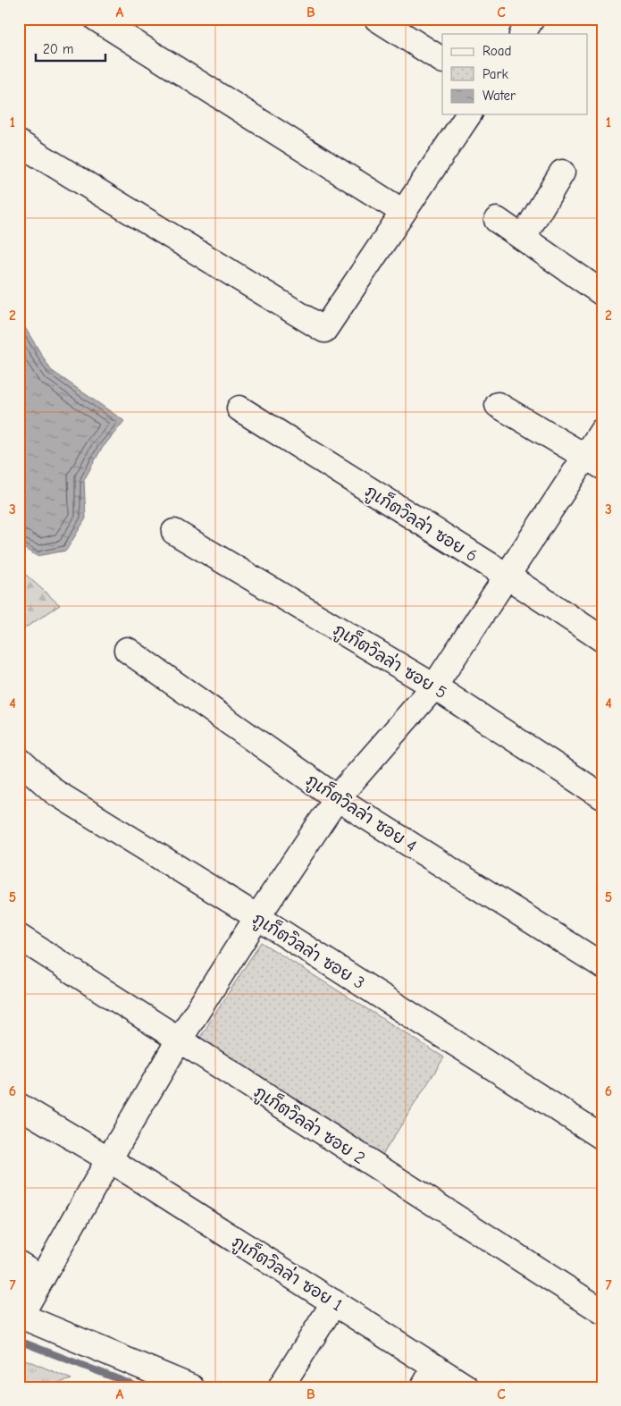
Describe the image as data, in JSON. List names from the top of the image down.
{
  "streets": {
    "street": [
      "ภูเก็ตวิลล่า ซอย 6",
      "ภูเก็ตวิลล่า ซอย 5",
      "ภูเก็ตวิลล่า ซอย 4",
      "ภูเก็ตวิลล่า ซอย 3",
      "ภูเก็ตวิลล่า ซอย 2",
      "ภูเก็ตวิลล่า ซอย 1"
    ]
  },
  "legend": ["Road", "Park", "Water"],
  "scale_bar": "20 m",
  "grid": {
    "columns": ["A", "B", "C"],
    "rows": [
      "1",
      "2",
      "3",
      "4",
      "5",
      "6",
      "7"
    ]
  }
}
